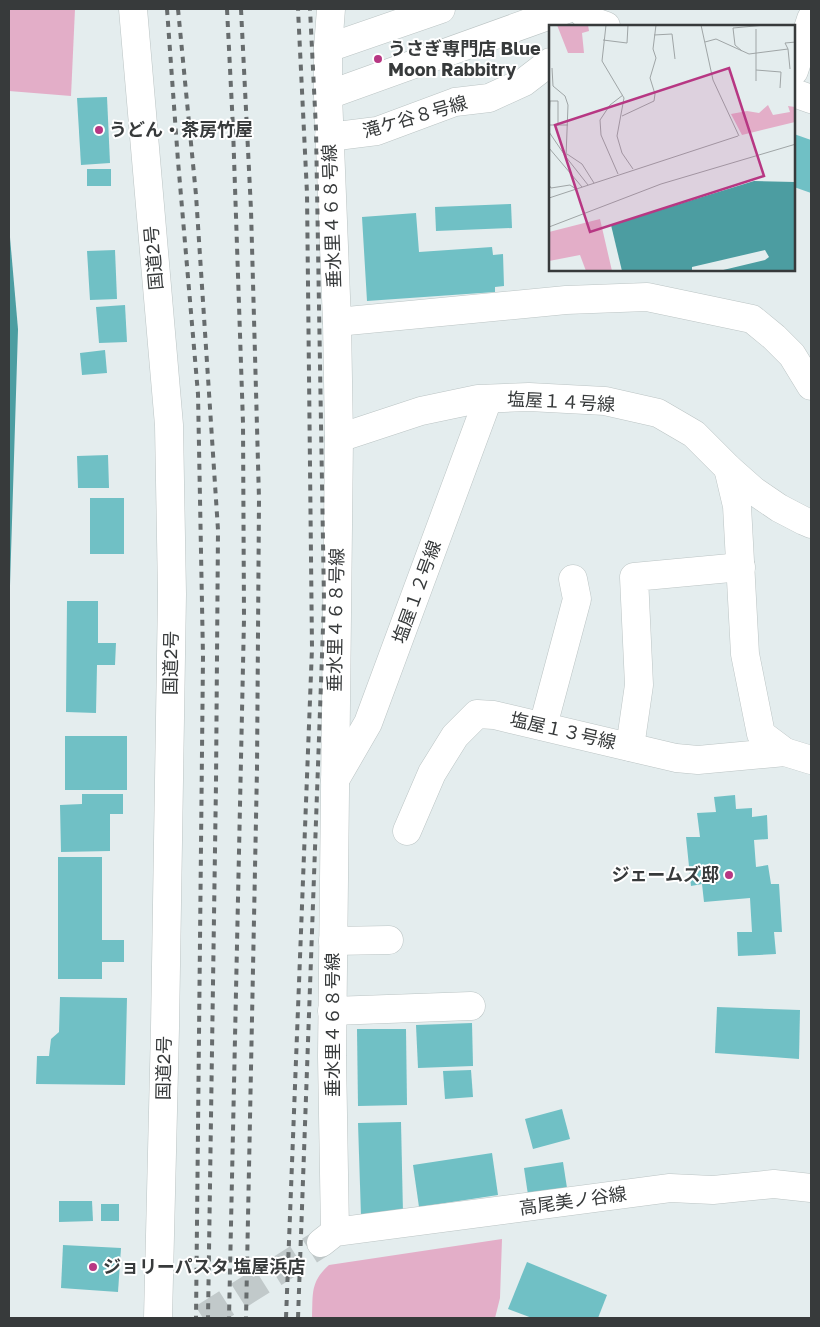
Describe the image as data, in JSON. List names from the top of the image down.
{
  "streets": {
    "main road": [
      "滝ケ谷８号線",
      "垂水里４６８号線",
      "国道2号",
      "塩屋１４号線",
      "塩屋１２号線",
      "塩屋１３号線",
      "高尾美ノ谷線"
    ]
  },
  "crossings": [
    ["滝ケ谷８号線", "垂水里４６８号線"],
    ["垂水里４６８号線", "塩屋１４号線"],
    ["垂水里４６８号線", "塩屋１２号線"],
    ["垂水里４６８号線", "高尾美ノ谷線"],
    ["塩屋１４号線", "塩屋１２号線"]
  ],
  "places": [
    "うさぎ専門店 Blue Moon Rabbitry",
    "うどん・茶房竹屋",
    "ジェームズ邸",
    "ジョリーパスタ 塩屋浜店"
  ]
}
